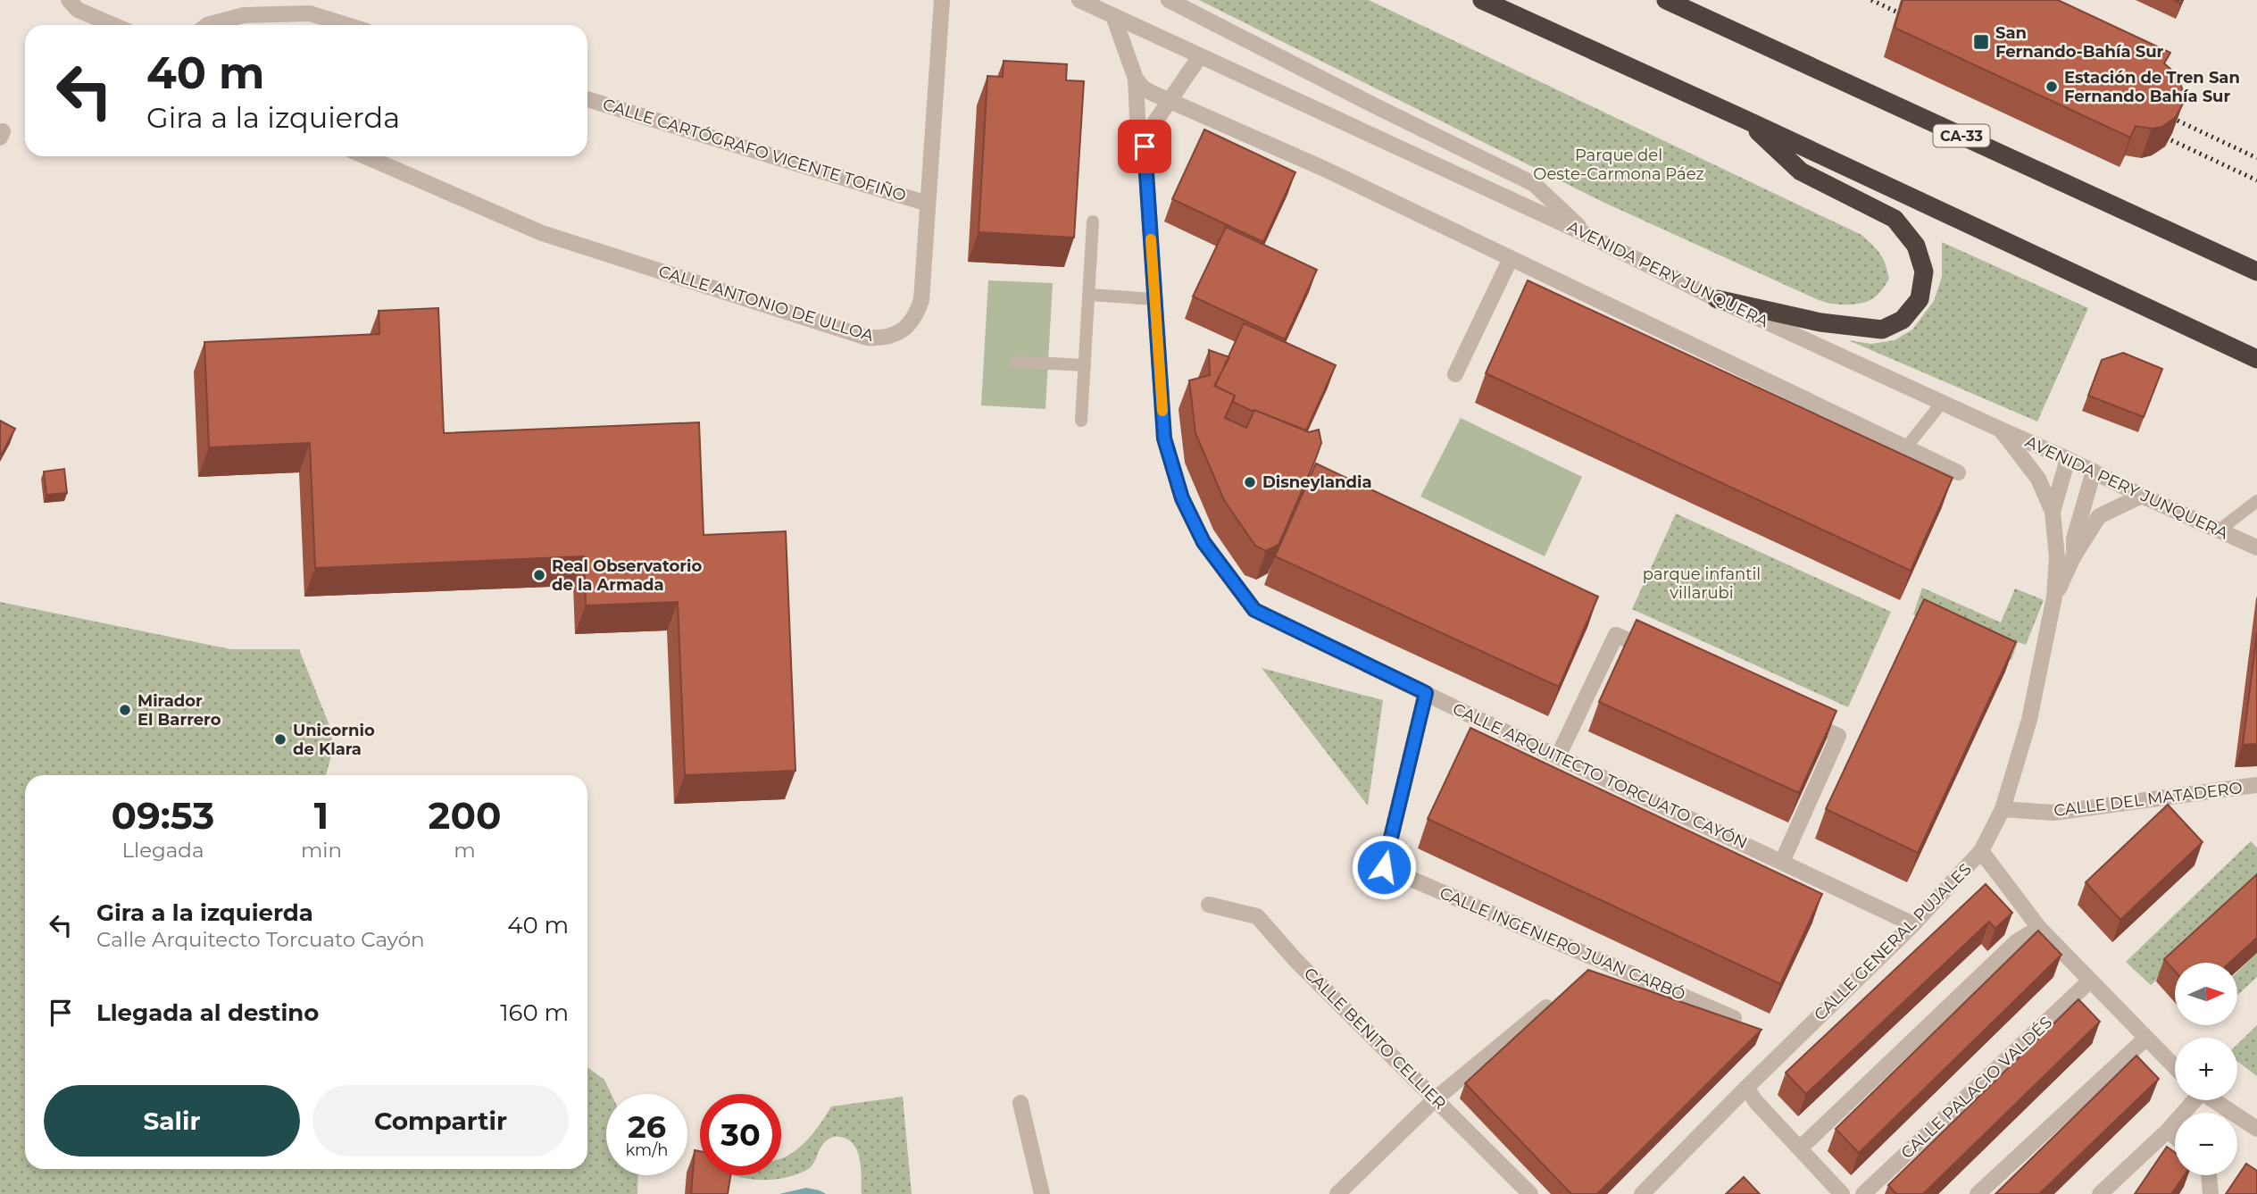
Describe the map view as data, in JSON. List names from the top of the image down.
{
  "streets": {
    "highway": ["CA-33"],
    "street": [
      "CALLE CARTÓGRAFO VICENTE TOFIÑO",
      "AVENIDA PERY JUNQUERA",
      "CALLE ANTONIO DE ULLOA",
      "CALLE ARQUITECTO TORCUATO CAYÓN",
      "CALLE DEL MATADERO",
      "CALLE GENERAL PUJALES",
      "CALLE INGENIERO JUAN CARBÓ",
      "CALLE BENITO CELLIER",
      "CALLE PALACIO VALDÉS"
    ]
  },
  "crossings": [
    ["CALLE CARTÓGRAFO VICENTE TOFIÑO", "CALLE ANTONIO DE ULLOA"],
    ["AVENIDA PERY JUNQUERA", "CALLE ARQUITECTO TORCUATO CAYÓN"],
    ["CALLE ARQUITECTO TORCUATO CAYÓN", "CALLE GENERAL PUJALES"],
    ["CALLE ARQUITECTO TORCUATO CAYÓN", "CALLE INGENIERO JUAN CARBÓ"],
    ["CALLE DEL MATADERO", "CALLE GENERAL PUJALES"]
  ],
  "parks": ["Parque del Oeste-Carmona Páez", "parque infantil villarubi"],
  "places": {
    "transit": ["San Fernando-Bahía Sur"],
    "other": [
      "Estación de Tren San Fernando Bahía Sur",
      "Disneylandia",
      "Real Observatorio de la Armada",
      "Mirador El Barrero",
      "Unicornio de Klara"
    ]
  },
  "north": "right",
  "page": {
    "turn": ["40 m", "Gira a la izquierda"],
    "eta": [
      "09:53",
      "Llegada",
      "1",
      "min",
      "200",
      "m"
    ],
    "list": [
      {
        "name": "Gira a la izquierda",
        "note": "Calle Arquitecto Torcuato Cayón",
        "value": "40 m"
      },
      {
        "name": "Llegada al destino",
        "value": "160 m"
      }
    ],
    "map_buttons": ["+", "−"],
    "buttons": ["Salir", "Compartir"],
    "speed": "26 km/h",
    "limit": "30"
  }
}
